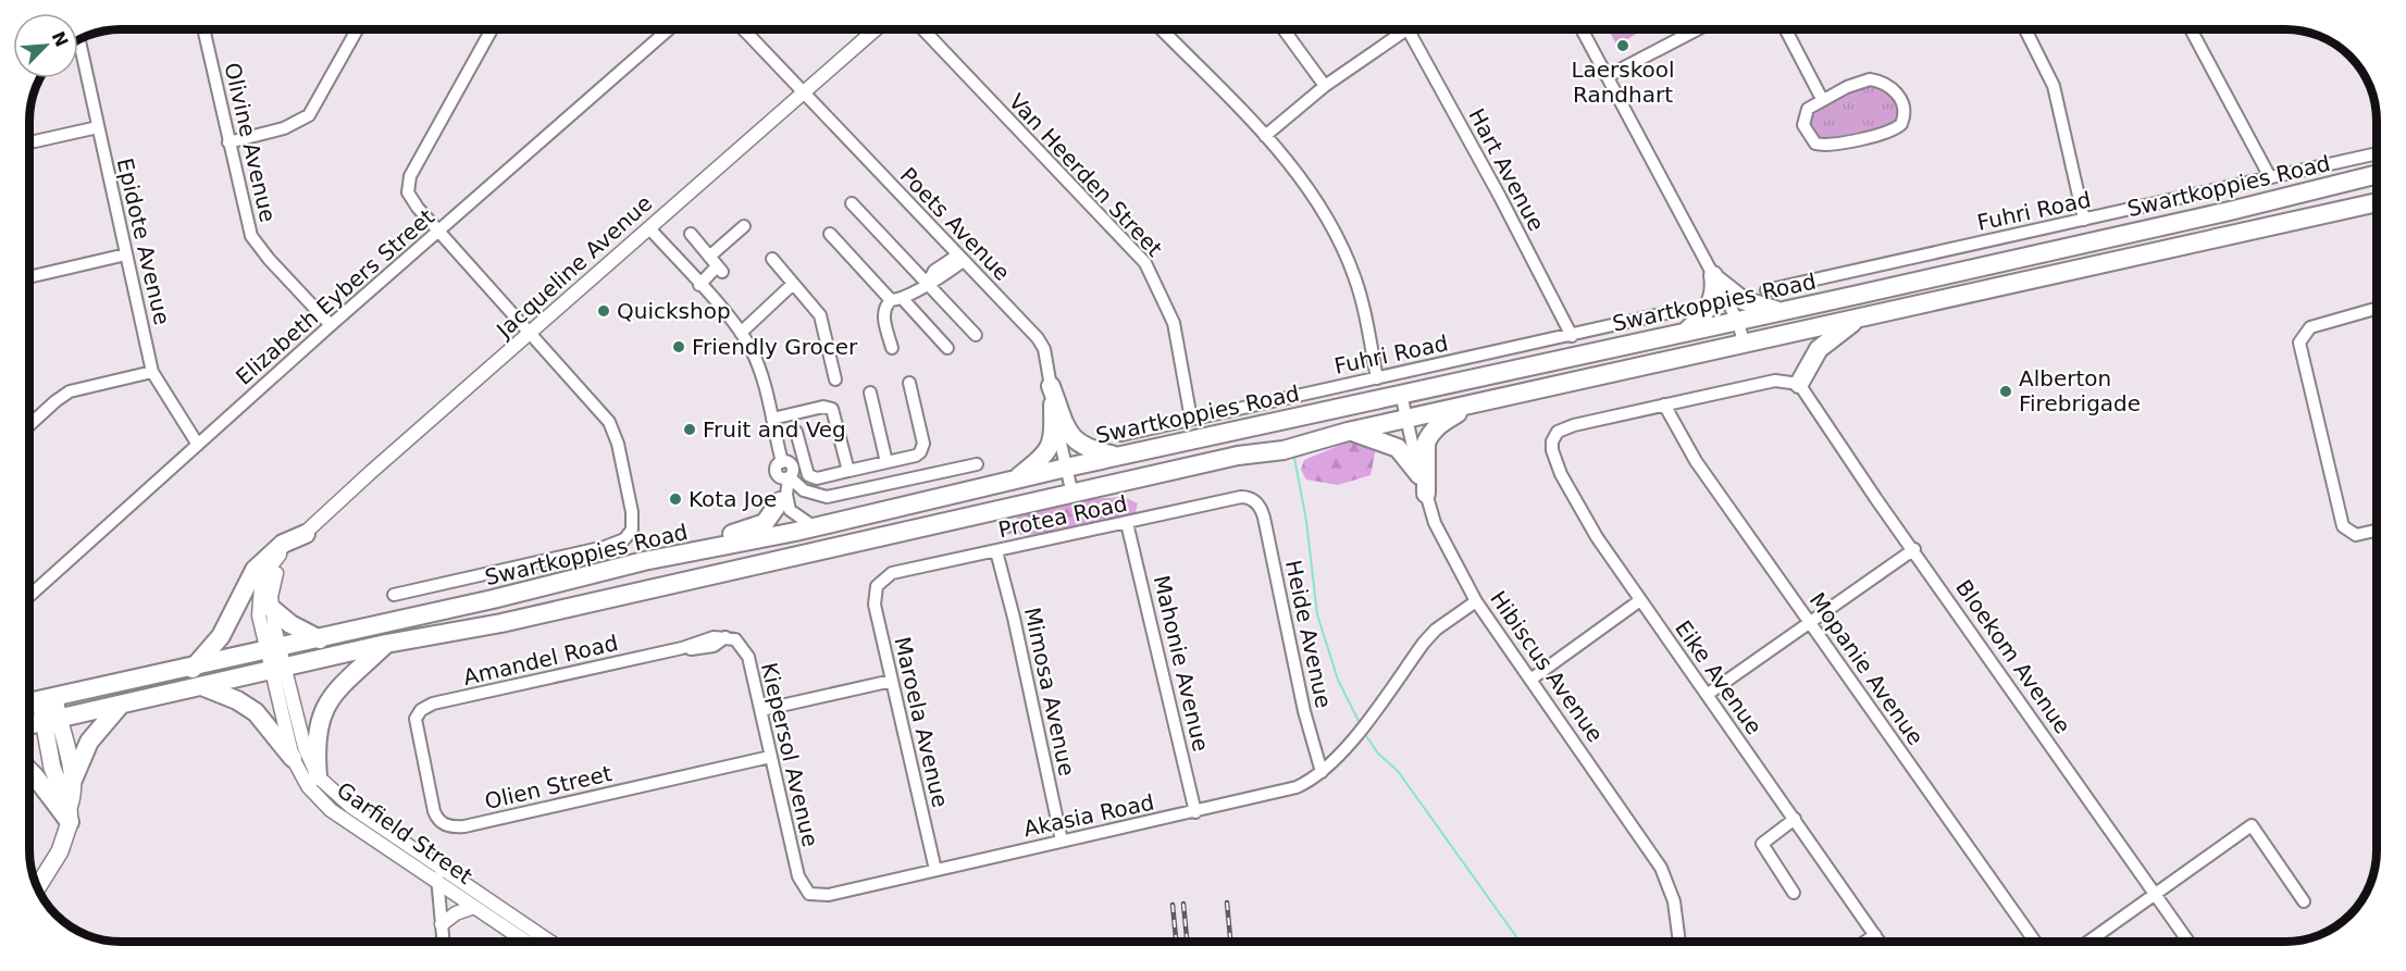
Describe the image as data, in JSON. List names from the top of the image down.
{
  "streets": {
    "main road": ["Swartkoppies Road"],
    "street": [
      "Olivine Avenue",
      "Hart Avenue",
      "Van Heerden Street",
      "Fuhri Road",
      "Poets Avenue",
      "Epidote Avenue",
      "Jacqueline Avenue",
      "Elizabeth Eybers Street",
      "Protea Road",
      "Heide Avenue",
      "Bloekom Avenue",
      "Amandel Road",
      "Mahonie Avenue",
      "Hibiscus Avenue",
      "Mopanie Avenue",
      "Eike Avenue",
      "Mimosa Avenue",
      "Maroela Avenue",
      "Kiepersol Avenue",
      "Olien Street",
      "Akasia Road",
      "Garfield Street"
    ]
  },
  "crossings": [
    ["Olivine Avenue", "Elizabeth Eybers Street"],
    ["Hart Avenue", "Fuhri Road"],
    ["Van Heerden Street", "Fuhri Road"],
    ["Swartkoppies Road", "Poets Avenue"],
    ["Swartkoppies Road", "Jacqueline Avenue"],
    ["Swartkoppies Road", "Hibiscus Avenue"],
    ["Poets Avenue", "Jacqueline Avenue"],
    ["Epidote Avenue", "Elizabeth Eybers Street"],
    ["Jacqueline Avenue", "Garfield Street"],
    ["Protea Road", "Heide Avenue"],
    ["Protea Road", "Mahonie Avenue"],
    ["Protea Road", "Mimosa Avenue"],
    ["Protea Road", "Maroela Avenue"],
    ["Heide Avenue", "Akasia Road"],
    ["Amandel Road", "Kiepersol Avenue"],
    ["Amandel Road", "Olien Street"],
    ["Mahonie Avenue", "Akasia Road"],
    ["Hibiscus Avenue", "Akasia Road"],
    ["Mopanie Avenue", "Eike Avenue"],
    ["Mimosa Avenue", "Akasia Road"],
    ["Maroela Avenue", "Akasia Road"],
    ["Kiepersol Avenue", "Olien Street"],
    ["Kiepersol Avenue", "Akasia Road"]
  ],
  "places": [
    "Laerskool Randhart",
    "Quickshop",
    "Friendly Grocer",
    "Alberton Firebrigade",
    "Fruit and Veg",
    "Kota Joe"
  ],
  "north": "top right"
}
